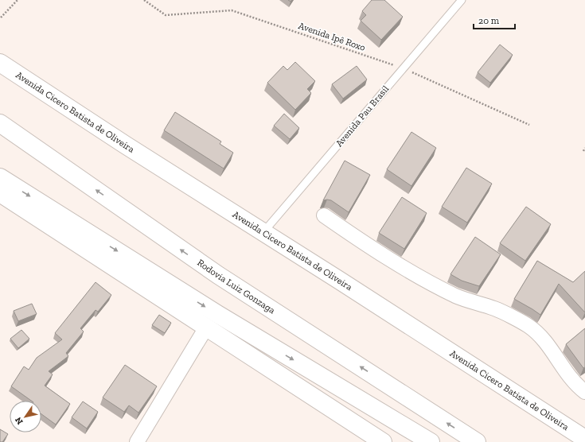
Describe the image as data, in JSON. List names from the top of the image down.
{
  "streets": {
    "main road": ["Avenida Cicero Batista de Oliveira", "Rodovia Luiz Gonzaga"],
    "lane": ["Avenida Pau Brasil"],
    "path": ["Avenida Ipê Roxo"]
  },
  "crossings": [
    ["Avenida Ipê Roxo", "Avenida Pau Brasil"],
    ["Avenida Cicero Batista de Oliveira", "Avenida Pau Brasil"]
  ],
  "scale_bar": "20 m",
  "north": "bottom left"
}
